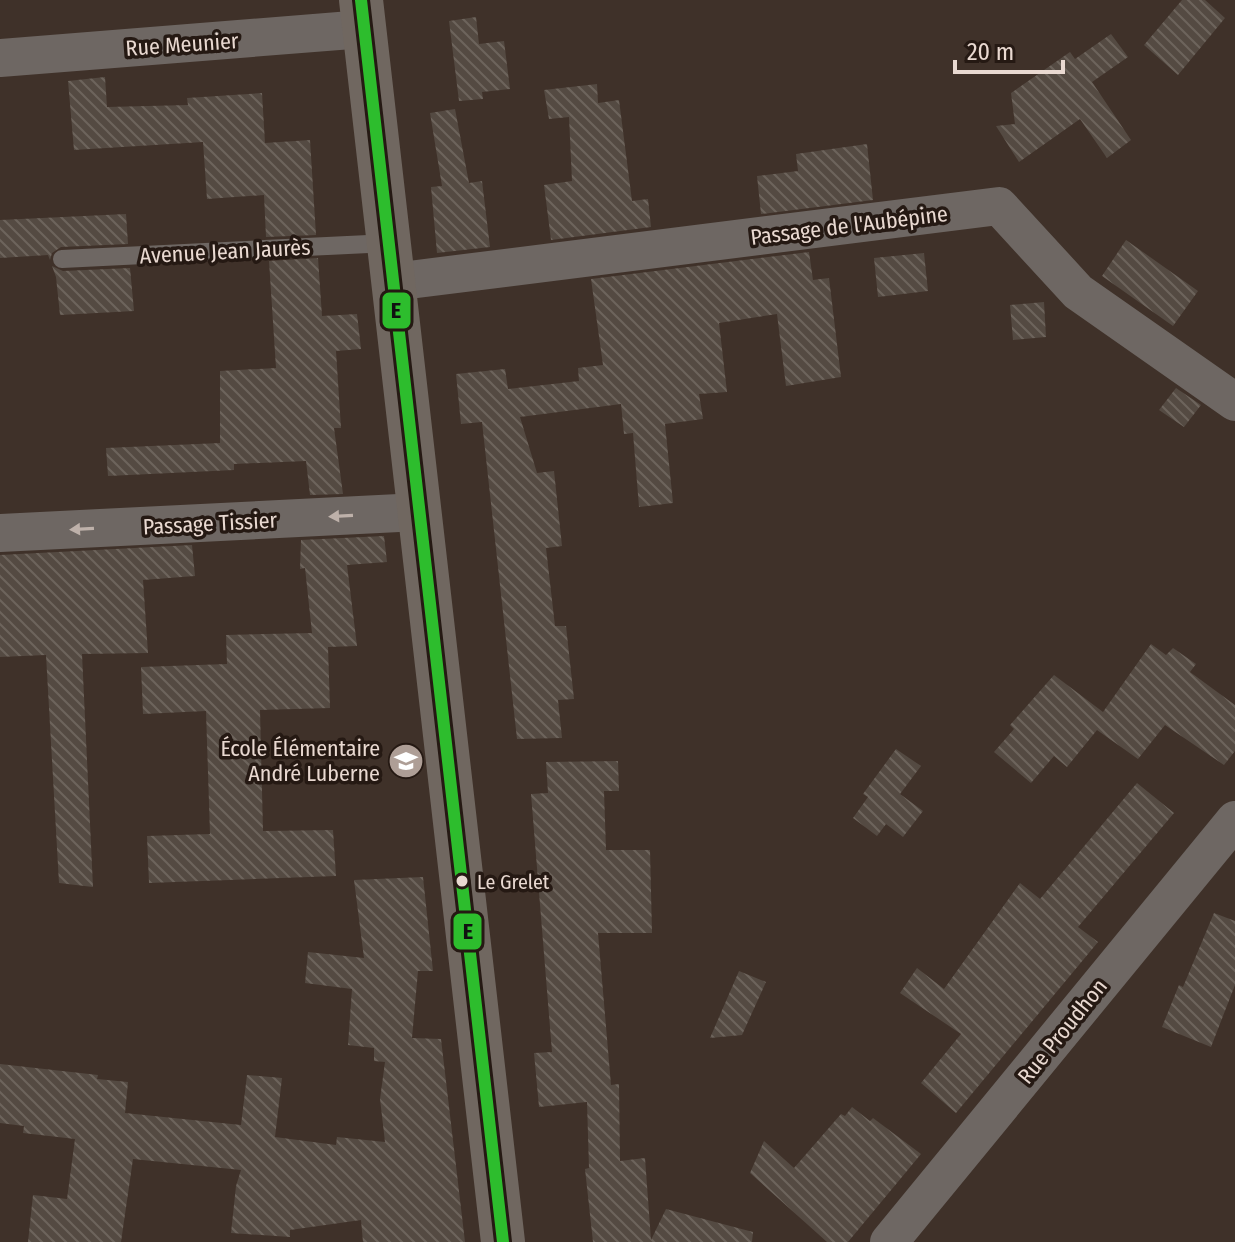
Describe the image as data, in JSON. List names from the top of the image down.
{
  "streets": {
    "street": [
      "Rue Meunier",
      "Passage de l'Aubépine",
      "Passage Tissier",
      "Rue Proudhon"
    ],
    "lane": ["Avenue Jean Jaurès"]
  },
  "crossings": [
    ["Passage de l'Aubépine", "Avenue Jean Jaurès"]
  ],
  "one_way": ["Passage Tissier"],
  "places": {
    "school or university": ["École Élémentaire André Luberne"],
    "other": ["Le Grelet"]
  },
  "lines": ["transit line E"],
  "scale_bar": "20 m"
}
